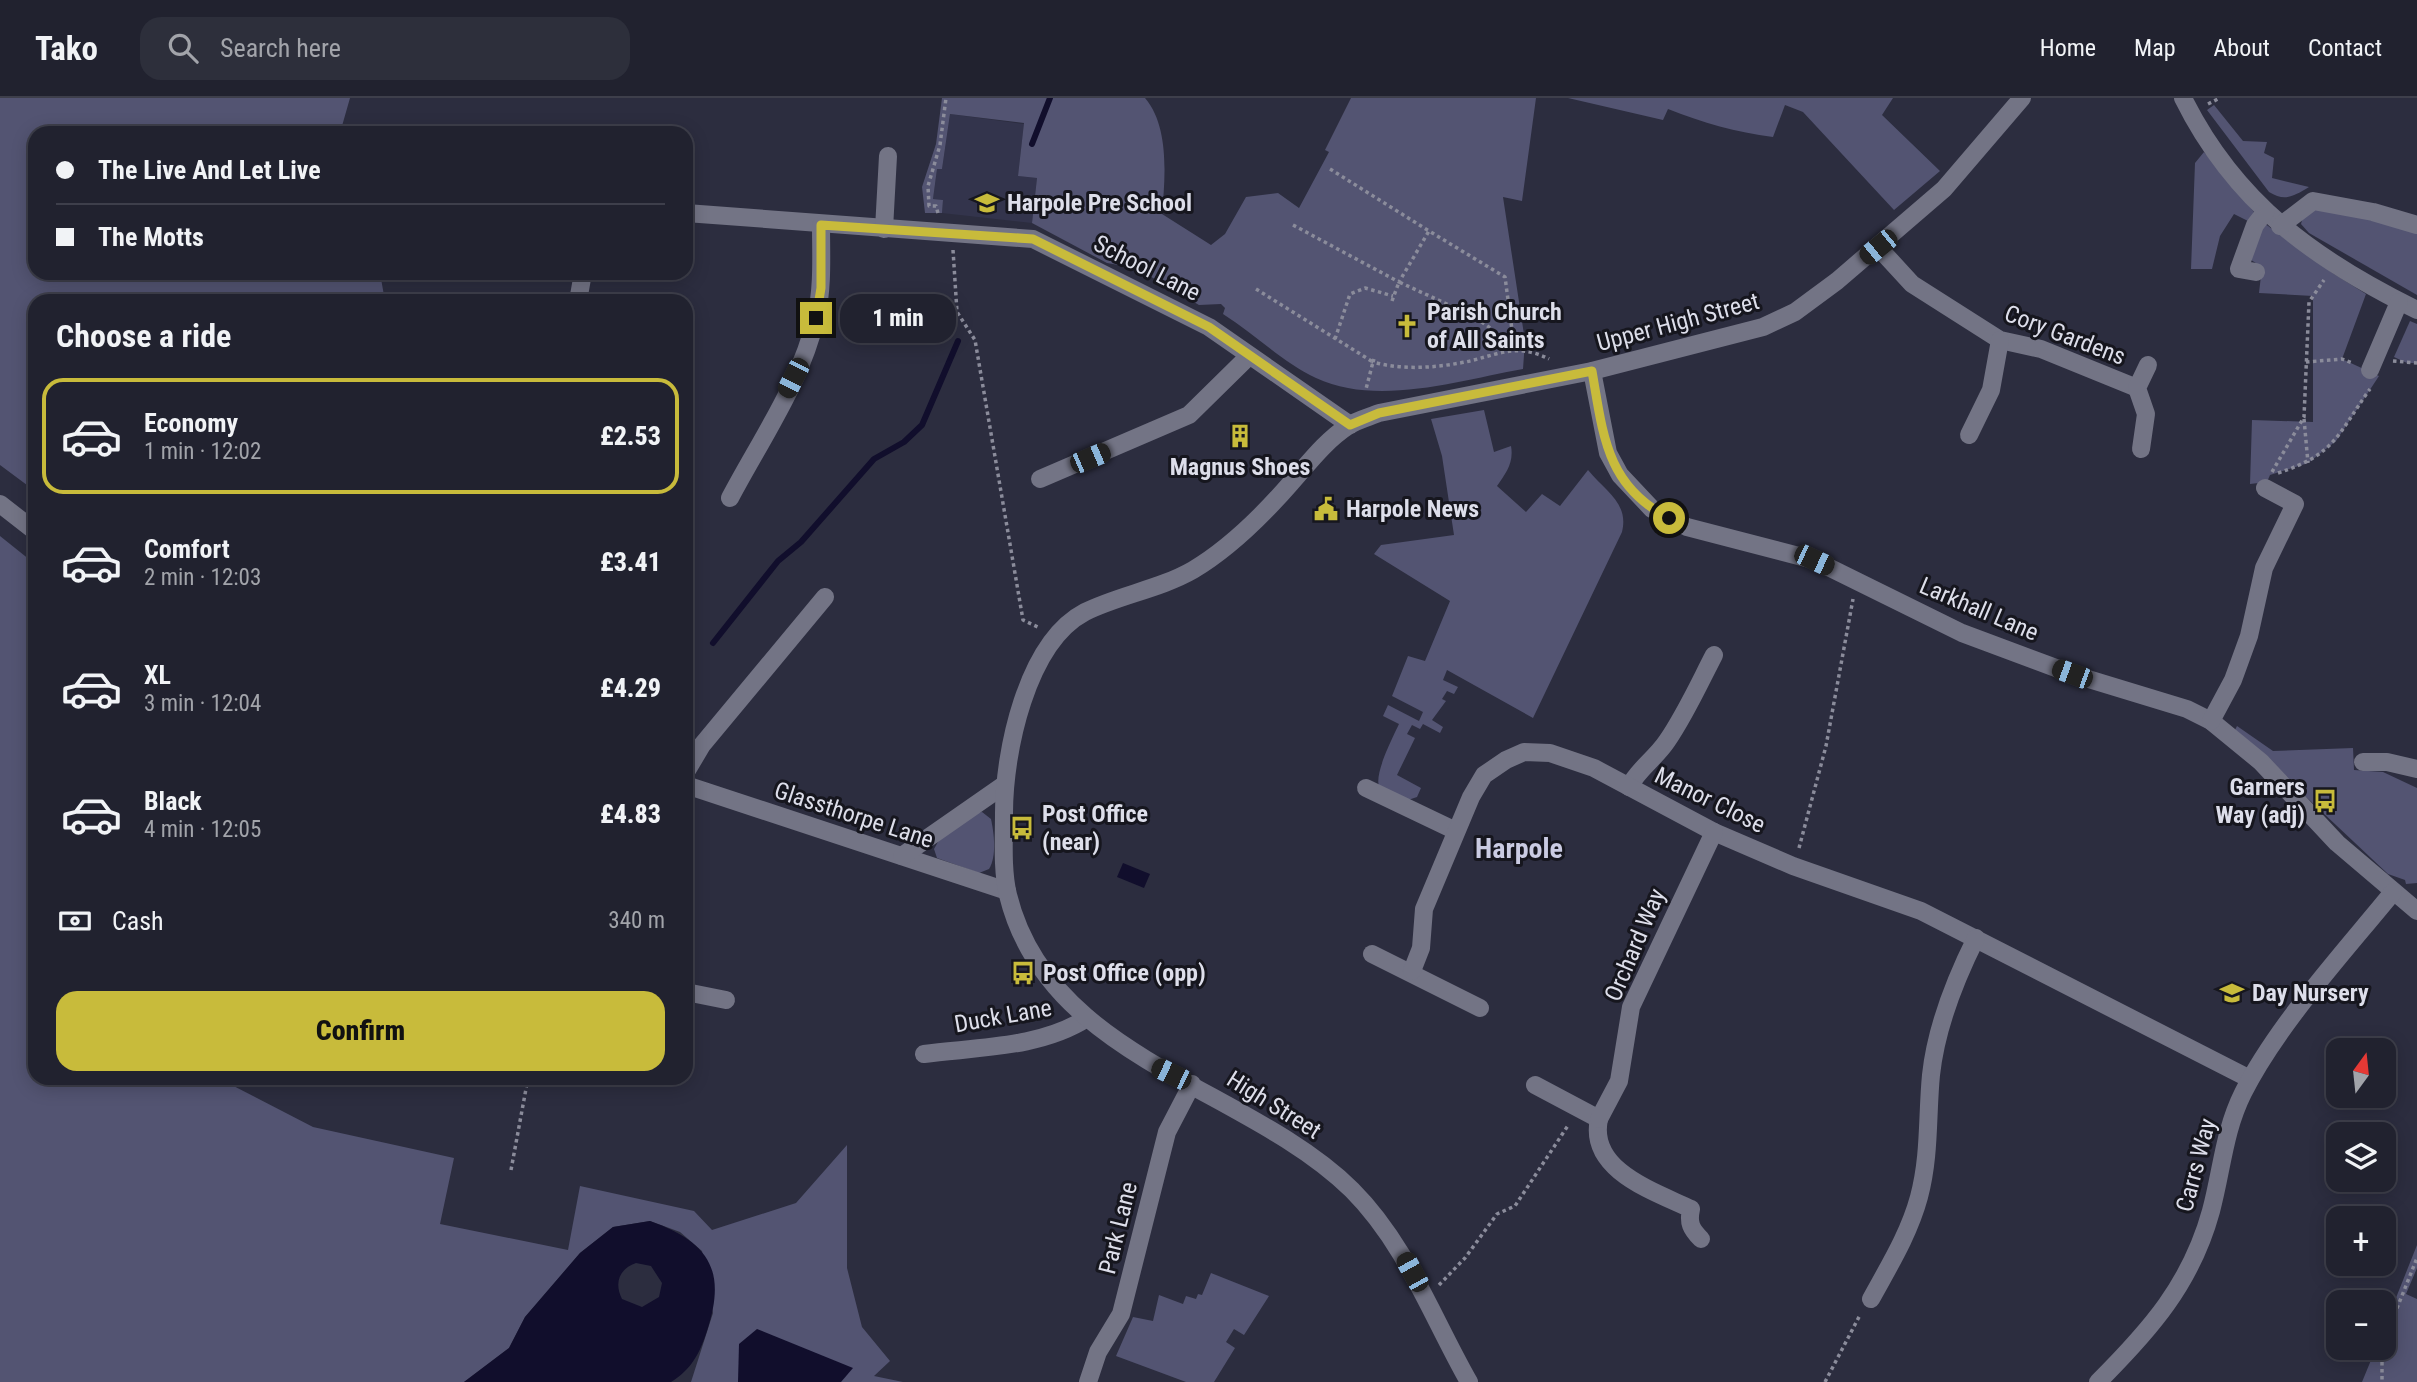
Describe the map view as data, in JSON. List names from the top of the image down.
{
  "streets": {
    "street": [
      "School Lane",
      "Upper High Street",
      "Cory Gardens",
      "Larkhall Lane",
      "Manor Close",
      "Glassthorpe Lane",
      "Orchard Way",
      "Duck Lane",
      "High Street",
      "Carrs Way",
      "Park Lane"
    ]
  },
  "crossings": [
    ["School Lane", "Upper High Street"],
    ["School Lane", "High Street"],
    ["Upper High Street", "Cory Gardens"],
    ["Upper High Street", "Larkhall Lane"],
    ["Upper High Street", "High Street"],
    ["Larkhall Lane", "Carrs Way"],
    ["Manor Close", "Orchard Way"],
    ["Manor Close", "Carrs Way"],
    ["Glassthorpe Lane", "High Street"],
    ["Duck Lane", "High Street"],
    ["High Street", "Park Lane"]
  ],
  "districts": ["Harpole"],
  "places": {
    "school or university": ["Harpole Pre School", "Day Nursery"],
    "church": ["Parish Church of All Saints"],
    "building": ["Magnus Shoes"],
    "public building": ["Harpole News"],
    "bus stop": ["Garners Way (adj)", "Post Office (near)", "Post Office (opp)"]
  },
  "north": "top",
  "page": {
    "header": "Tako",
    "search": "Search here",
    "nav": [
      "Home",
      "Map",
      "About",
      "Contact"
    ],
    "banner": ["The Live And Let Live", "The Motts"],
    "bubble": "1 min",
    "heading": "Choose a ride",
    "list": [
      {
        "name": "Economy",
        "note": "1 min · 12:02",
        "value": "£2.53"
      },
      {
        "name": "Comfort",
        "note": "2 min · 12:03",
        "value": "£3.41"
      },
      {
        "name": "XL",
        "note": "3 min · 12:04",
        "value": "£4.29"
      },
      {
        "name": "Black",
        "note": "4 min · 12:05",
        "value": "£4.83"
      }
    ],
    "pay": ["Cash", "340 m"],
    "buttons": "Confirm",
    "map_buttons": ["+", "−"]
  }
}
